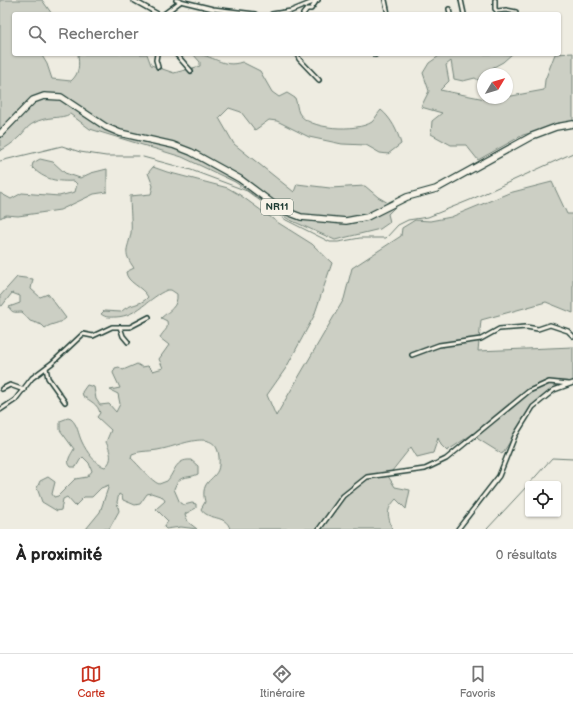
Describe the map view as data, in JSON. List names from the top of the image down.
{
  "streets": {
    "highway": ["NR11"]
  },
  "north": "top right",
  "page": {
    "search": "Rechercher",
    "heading": ["À proximité", "0 résultats"],
    "nav": ["Carte", "Itinéraire", "Favoris"]
  }
}
